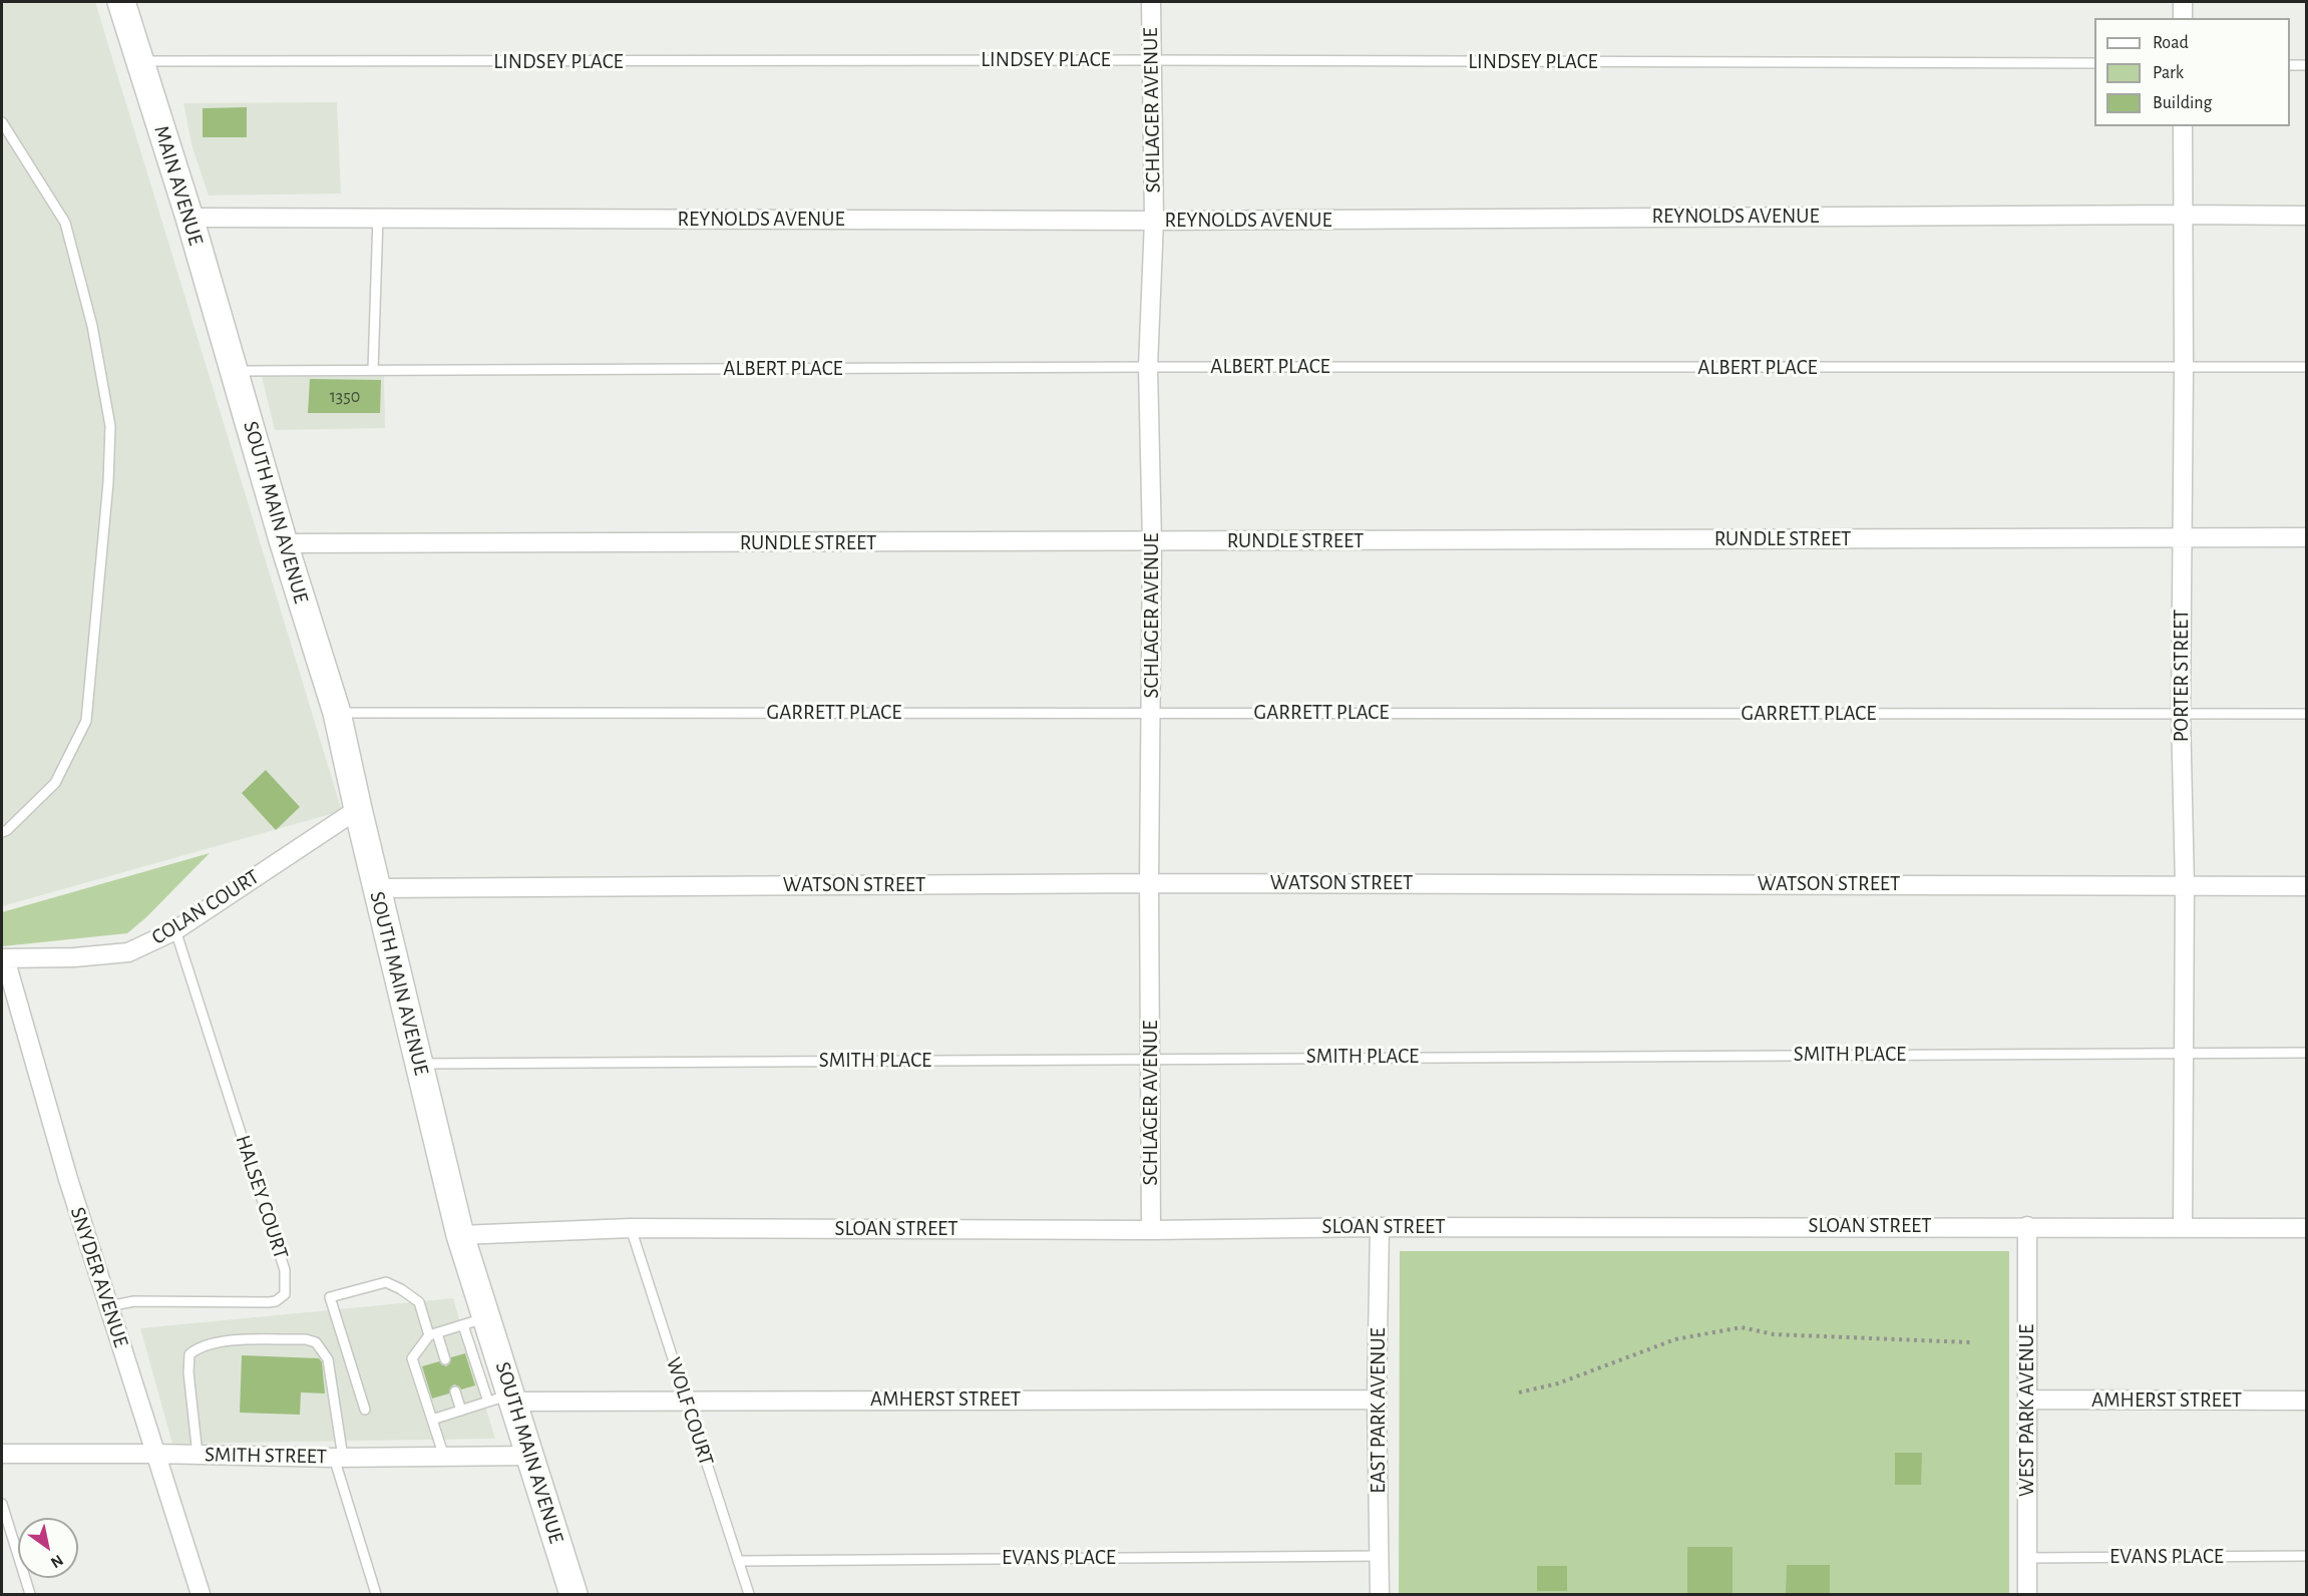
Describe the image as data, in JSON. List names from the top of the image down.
{
  "streets": {
    "main road": ["MAIN AVENUE", "SOUTH MAIN AVENUE"],
    "street": [
      "SCHLAGER AVENUE",
      "REYNOLDS AVENUE",
      "RUNDLE STREET",
      "PORTER STREET",
      "WATSON STREET",
      "COLAN COURT",
      "SLOAN STREET",
      "SNYDER AVENUE",
      "AMHERST STREET",
      "EAST PARK AVENUE",
      "WEST PARK AVENUE",
      "SMITH STREET"
    ],
    "lane": [
      "LINDSEY PLACE",
      "ALBERT PLACE",
      "GARRETT PLACE",
      "SMITH PLACE",
      "HALSEY COURT",
      "WOLF COURT",
      "EVANS PLACE"
    ]
  },
  "crossings": [
    ["LINDSEY PLACE", "SCHLAGER AVENUE"],
    ["LINDSEY PLACE", "MAIN AVENUE"],
    ["SCHLAGER AVENUE", "REYNOLDS AVENUE"],
    ["SCHLAGER AVENUE", "ALBERT PLACE"],
    ["SCHLAGER AVENUE", "RUNDLE STREET"],
    ["SCHLAGER AVENUE", "GARRETT PLACE"],
    ["SCHLAGER AVENUE", "WATSON STREET"],
    ["SCHLAGER AVENUE", "SMITH PLACE"],
    ["SCHLAGER AVENUE", "SLOAN STREET"],
    ["MAIN AVENUE", "REYNOLDS AVENUE"],
    ["MAIN AVENUE", "ALBERT PLACE"],
    ["MAIN AVENUE", "SOUTH MAIN AVENUE"],
    ["REYNOLDS AVENUE", "PORTER STREET"],
    ["ALBERT PLACE", "SOUTH MAIN AVENUE"],
    ["ALBERT PLACE", "PORTER STREET"],
    ["SOUTH MAIN AVENUE", "RUNDLE STREET"],
    ["SOUTH MAIN AVENUE", "GARRETT PLACE"],
    ["SOUTH MAIN AVENUE", "WATSON STREET"],
    ["SOUTH MAIN AVENUE", "COLAN COURT"],
    ["SOUTH MAIN AVENUE", "SMITH PLACE"],
    ["SOUTH MAIN AVENUE", "SLOAN STREET"],
    ["SOUTH MAIN AVENUE", "AMHERST STREET"],
    ["SOUTH MAIN AVENUE", "SMITH STREET"],
    ["RUNDLE STREET", "PORTER STREET"],
    ["PORTER STREET", "GARRETT PLACE"],
    ["PORTER STREET", "WATSON STREET"],
    ["PORTER STREET", "SMITH PLACE"],
    ["PORTER STREET", "SLOAN STREET"],
    ["COLAN COURT", "HALSEY COURT"],
    ["COLAN COURT", "SNYDER AVENUE"],
    ["HALSEY COURT", "SNYDER AVENUE"],
    ["SLOAN STREET", "EAST PARK AVENUE"],
    ["SLOAN STREET", "WEST PARK AVENUE"],
    ["SLOAN STREET", "WOLF COURT"],
    ["SNYDER AVENUE", "SMITH STREET"],
    ["AMHERST STREET", "EAST PARK AVENUE"],
    ["AMHERST STREET", "WEST PARK AVENUE"],
    ["AMHERST STREET", "WOLF COURT"],
    ["EAST PARK AVENUE", "EVANS PLACE"],
    ["WEST PARK AVENUE", "EVANS PLACE"],
    ["WOLF COURT", "EVANS PLACE"]
  ],
  "house_numbers": ["1350"],
  "legend": ["Road", "Park", "Building"],
  "north": "bottom right"
}
